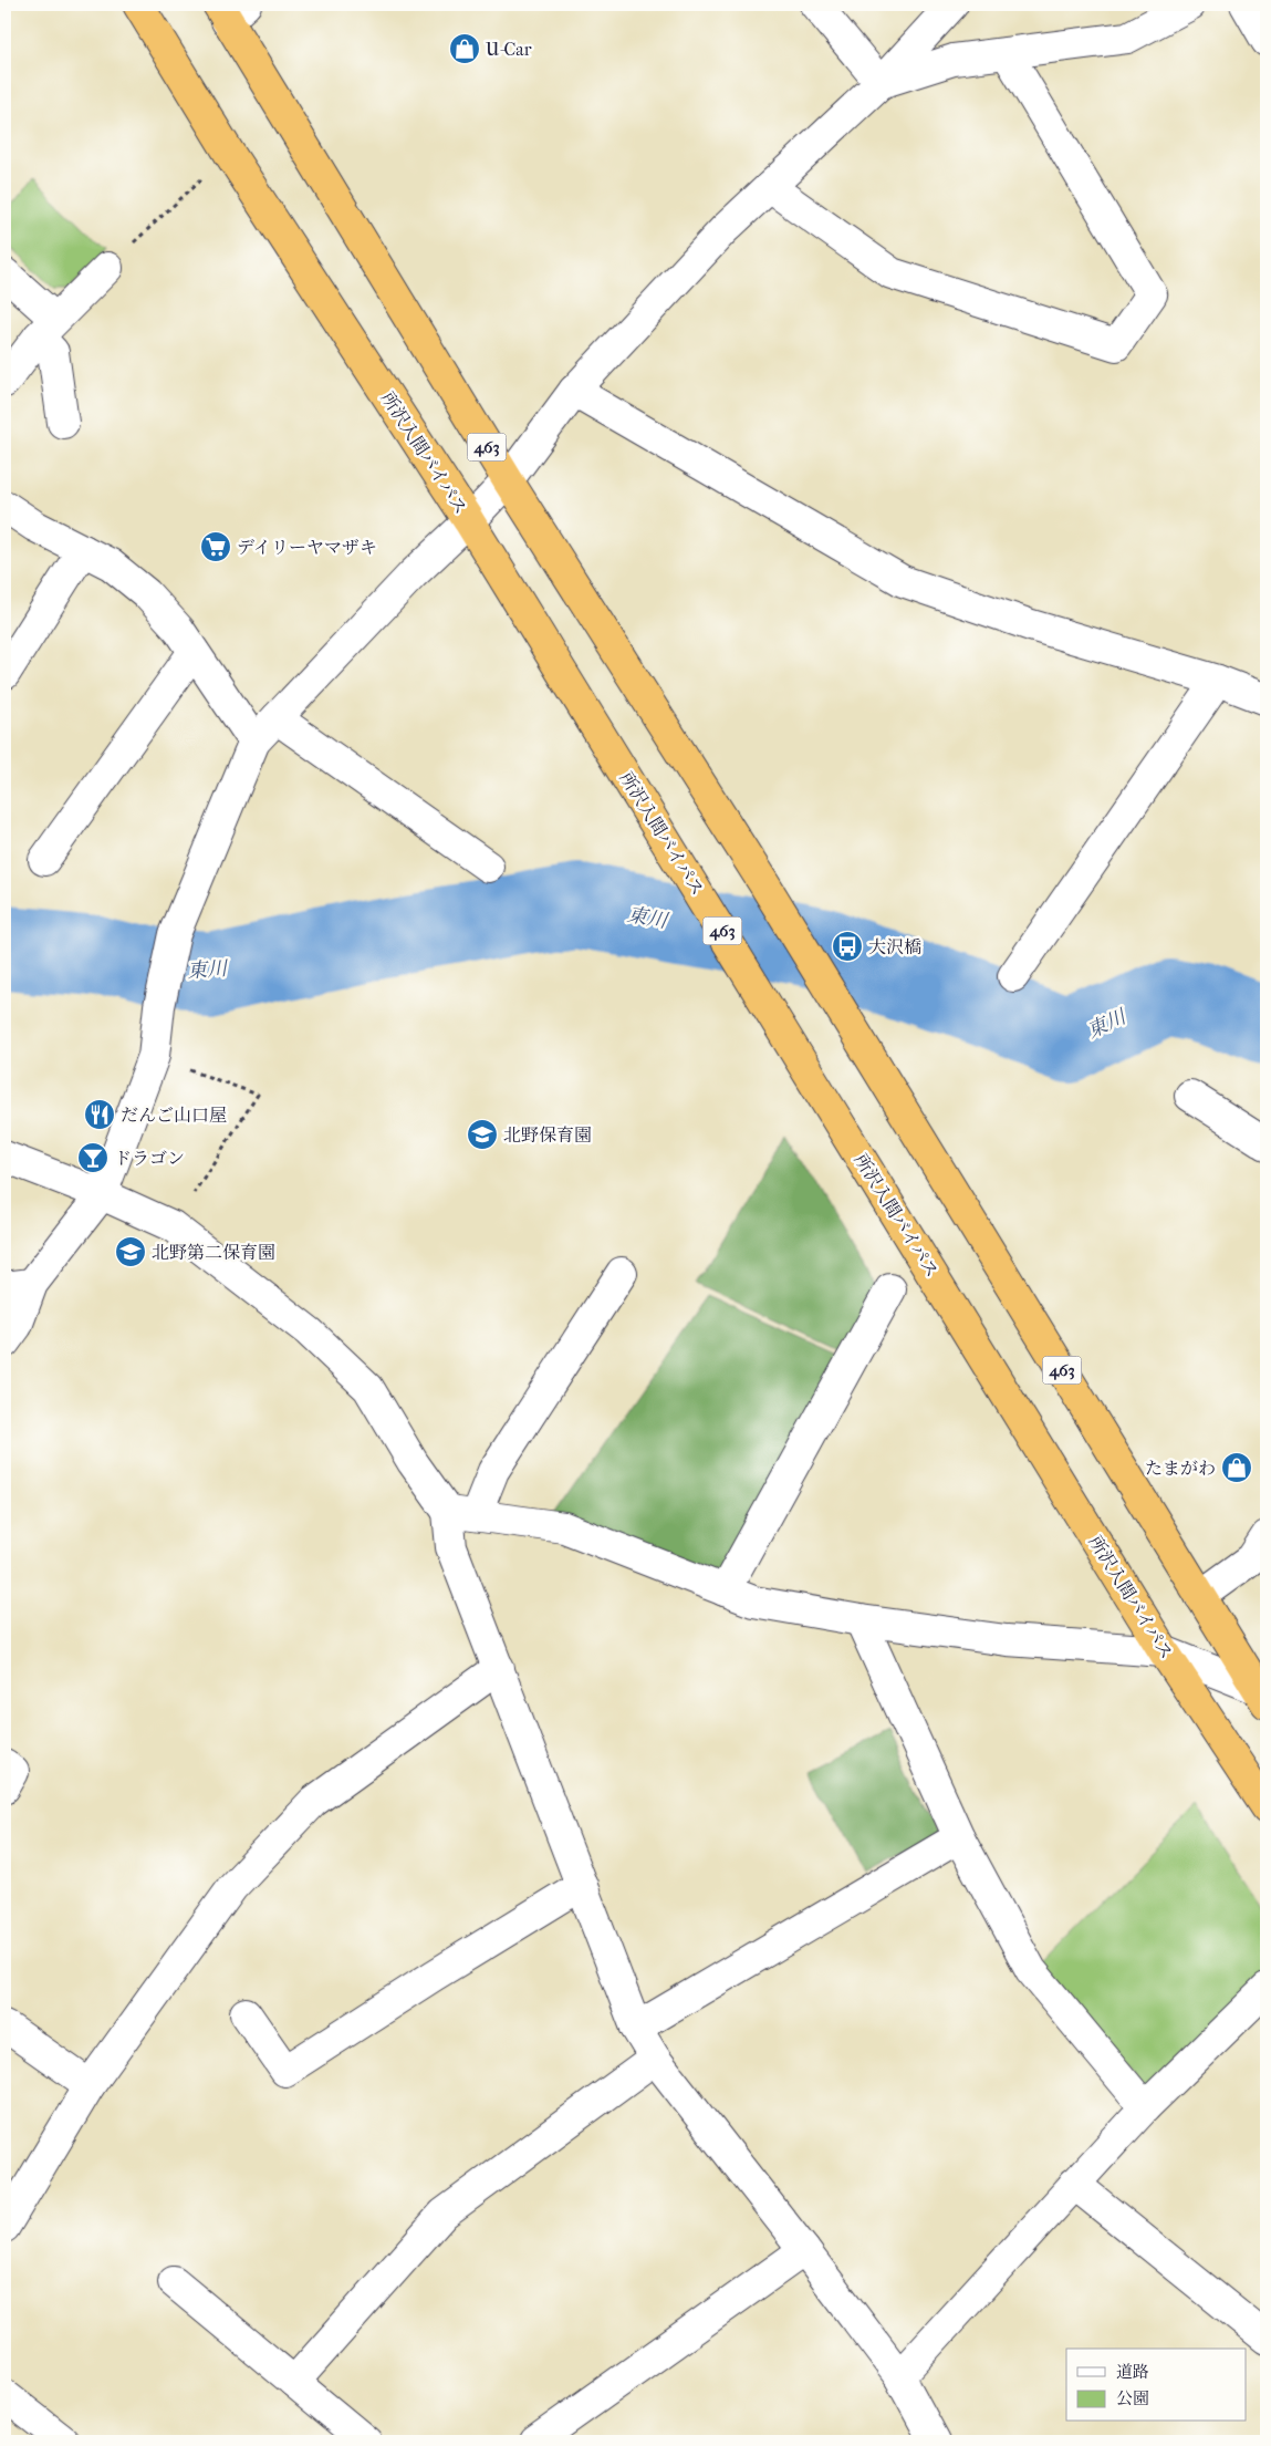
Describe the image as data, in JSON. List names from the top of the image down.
{
  "streets": {
    "highway": ["463", "所沢入間バイパス"]
  },
  "water": ["東川"],
  "places": {
    "shop": ["U-Car", "たまがわ"],
    "supermarket": ["デイリーヤマザキ"],
    "bus stop": ["大沢橋"],
    "restaurant": ["だんご山口屋"],
    "school or university": ["北野保育園", "北野第二保育園"],
    "bar": ["ドラゴン"]
  },
  "legend": ["道路", "公園"]
}
